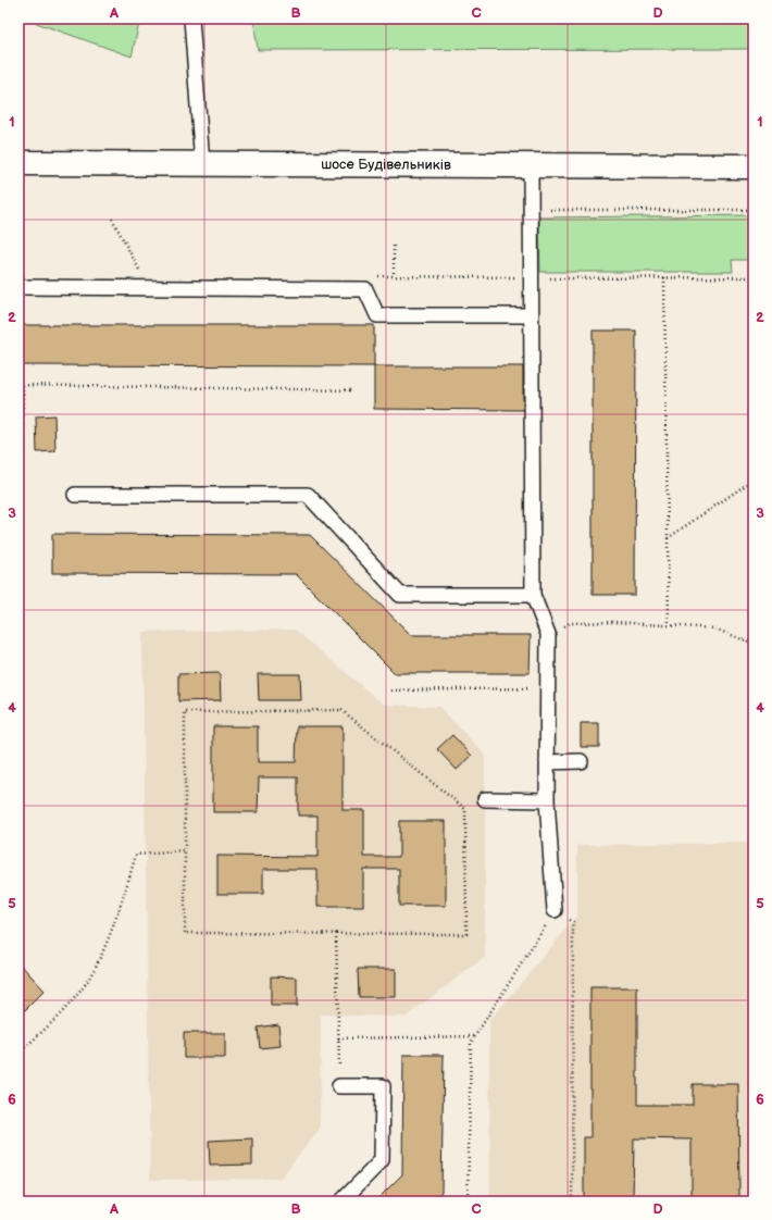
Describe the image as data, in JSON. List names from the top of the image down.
{
  "streets": {
    "main road": ["шосе Будівельників"]
  },
  "grid": {
    "columns": [
      "A",
      "B",
      "C",
      "D"
    ],
    "rows": [
      "1",
      "2",
      "3",
      "4",
      "5",
      "6"
    ]
  }
}
